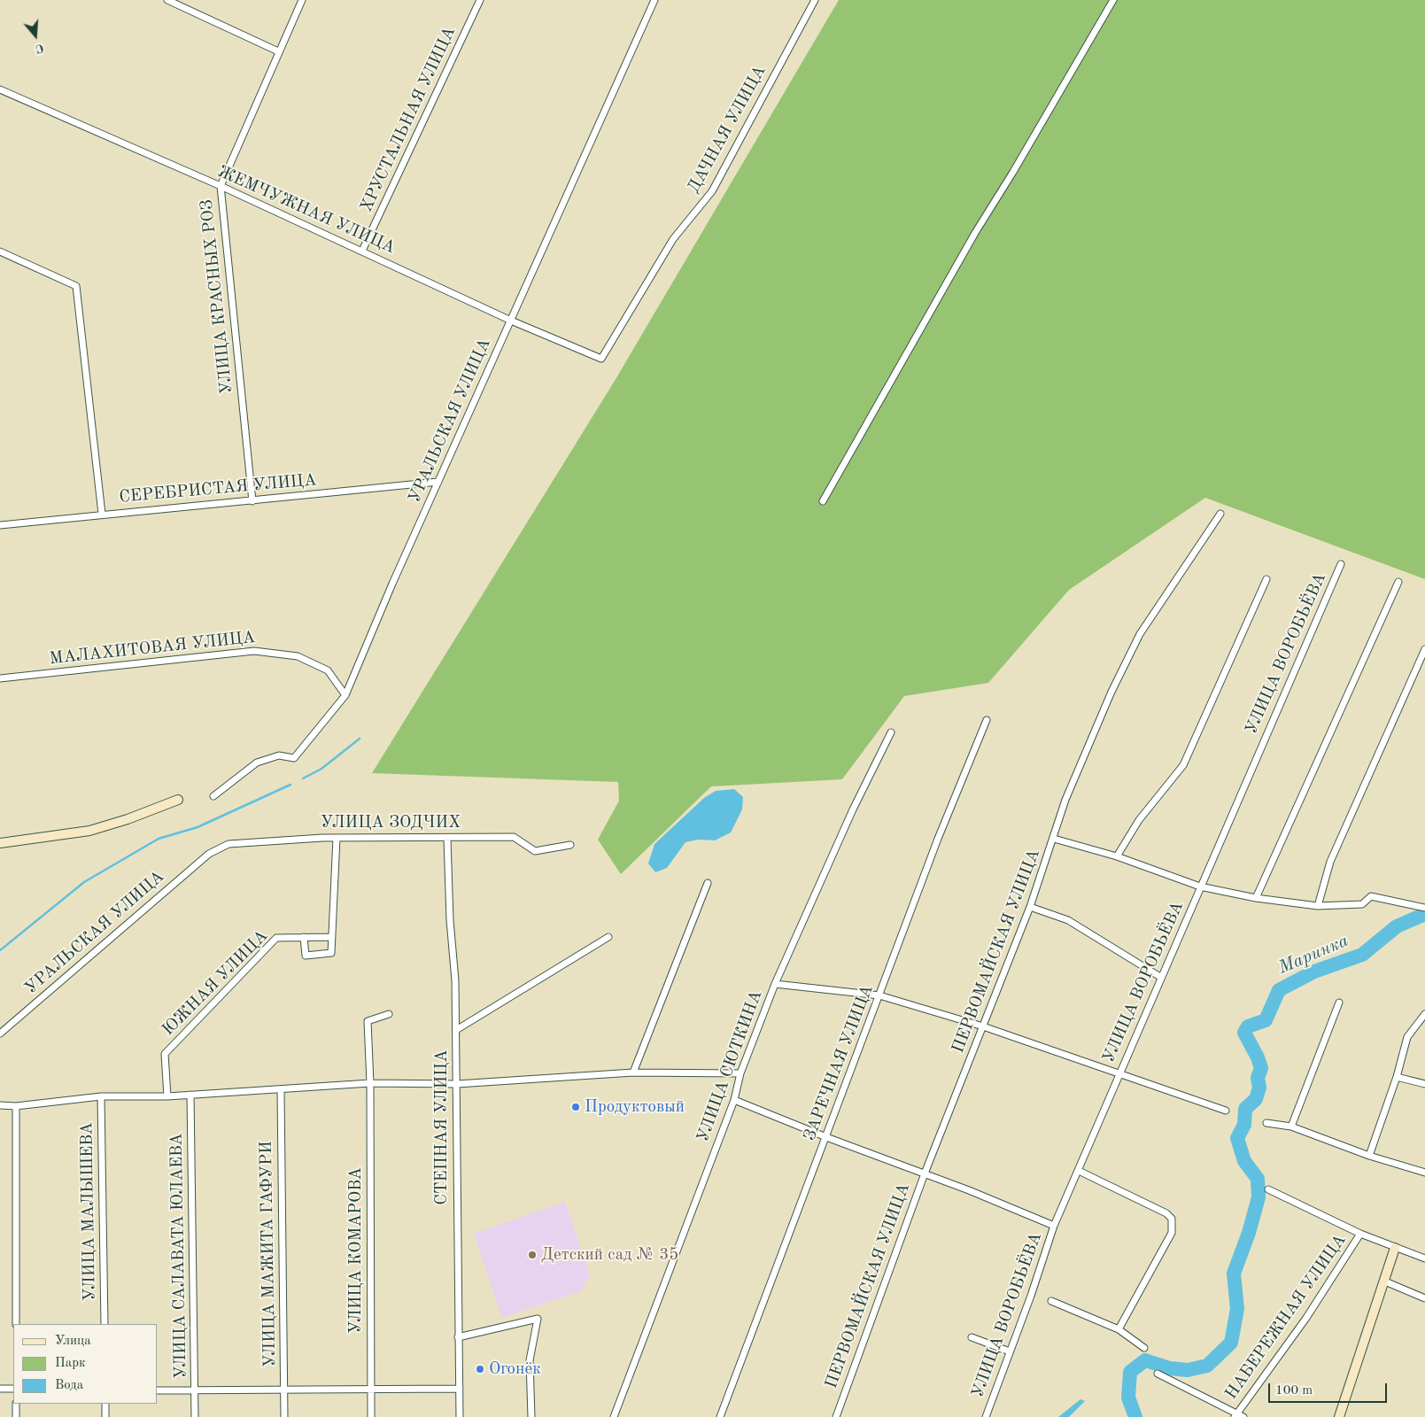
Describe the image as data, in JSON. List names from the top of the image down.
{
  "streets": {
    "street": [
      "ХРУСТАЛЬНАЯ УЛИЦА",
      "ДАЧНАЯ УЛИЦА",
      "ЖЕМЧУЖНАЯ УЛИЦА",
      "УЛИЦА КРАСНЫХ РОЗ",
      "УРАЛЬСКАЯ УЛИЦА",
      "СЕРЕБРИСТАЯ УЛИЦА",
      "МАЛАХИТОВАЯ УЛИЦА",
      "УЛИЦА ВОРОБЬЁВА",
      "УЛИЦА ЗОДЧИХ",
      "ПЕРВОМАЙСКАЯ УЛИЦА",
      "ЮЖНАЯ УЛИЦА",
      "ЗАРЕЧНАЯ УЛИЦА",
      "УЛИЦА СЮТКИНА",
      "СТЕПНАЯ УЛИЦА",
      "УЛИЦА МАЛЫШЕВА",
      "УЛИЦА КОМАРОВА",
      "УЛИЦА МАЖИТА ГАФУРИ",
      "УЛИЦА САЛАВАТА ЮЛАЕВА",
      "НАБЕРЕЖНАЯ УЛИЦА"
    ]
  },
  "crossings": [
    ["ХРУСТАЛЬНАЯ УЛИЦА", "ЖЕМЧУЖНАЯ УЛИЦА"],
    ["ДАЧНАЯ УЛИЦА", "ЖЕМЧУЖНАЯ УЛИЦА"],
    ["ЖЕМЧУЖНАЯ УЛИЦА", "УЛИЦА КРАСНЫХ РОЗ"],
    ["ЖЕМЧУЖНАЯ УЛИЦА", "УРАЛЬСКАЯ УЛИЦА"],
    ["УЛИЦА КРАСНЫХ РОЗ", "СЕРЕБРИСТАЯ УЛИЦА"],
    ["УРАЛЬСКАЯ УЛИЦА", "СЕРЕБРИСТАЯ УЛИЦА"],
    ["УРАЛЬСКАЯ УЛИЦА", "МАЛАХИТОВАЯ УЛИЦА"],
    ["УРАЛЬСКАЯ УЛИЦА", "УЛИЦА ЗОДЧИХ"],
    ["УЛИЦА ЗОДЧИХ", "СТЕПНАЯ УЛИЦА"]
  ],
  "water": ["Маринка"],
  "places": ["Продуктовый", "Детский сад № 35", "Огонёк"],
  "legend": ["Улица", "Парк", "Вода"],
  "scale_bar": "100 m",
  "north": "bottom"
}
